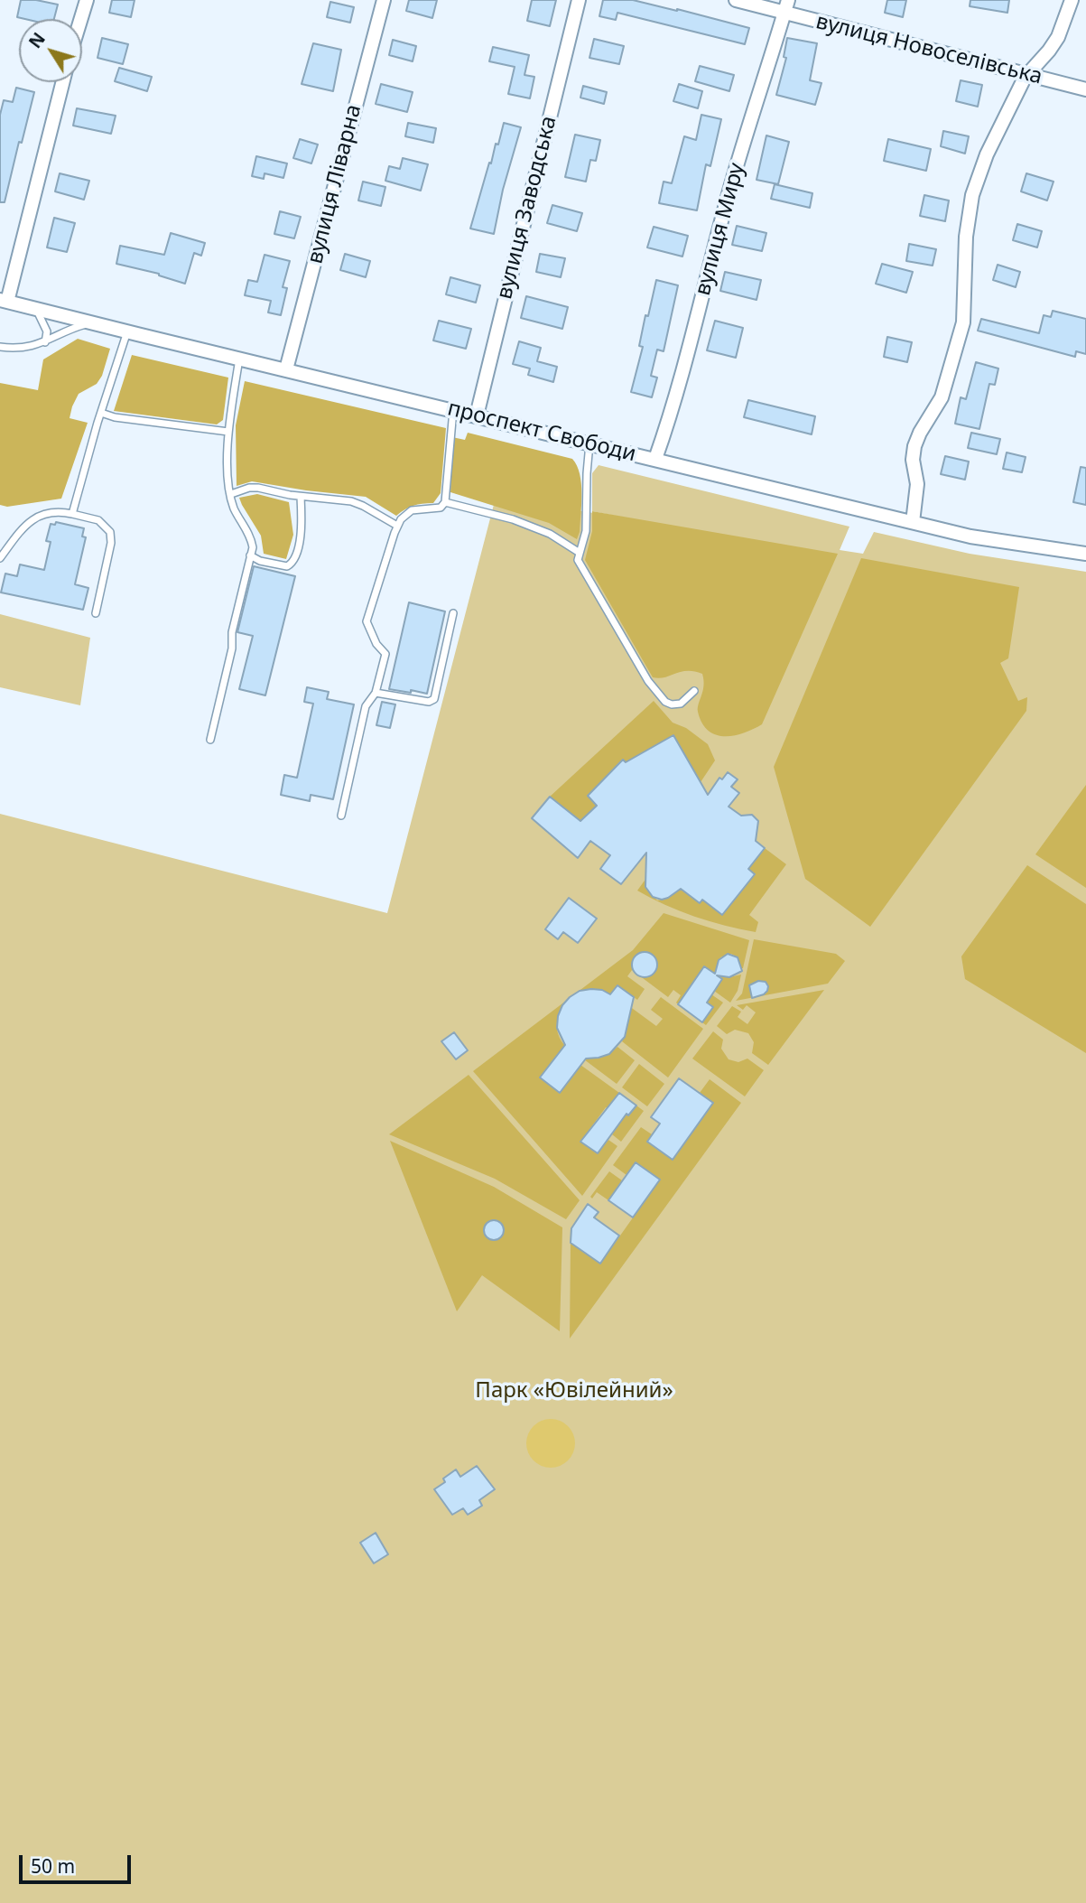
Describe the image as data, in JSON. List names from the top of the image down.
{
  "streets": {
    "street": [
      "вулиця Новоселівська",
      "вулиця Ліварна",
      "вулиця Заводська",
      "вулиця Миру",
      "проспект Свободи"
    ]
  },
  "crossings": [
    ["вулиця Новоселівська", "вулиця Миру"],
    ["вулиця Ліварна", "проспект Свободи"],
    ["вулиця Заводська", "проспект Свободи"],
    ["вулиця Миру", "проспект Свободи"]
  ],
  "parks": ["Парк «Ювілейний»"],
  "scale_bar": "50 m",
  "north": "top left"
}
